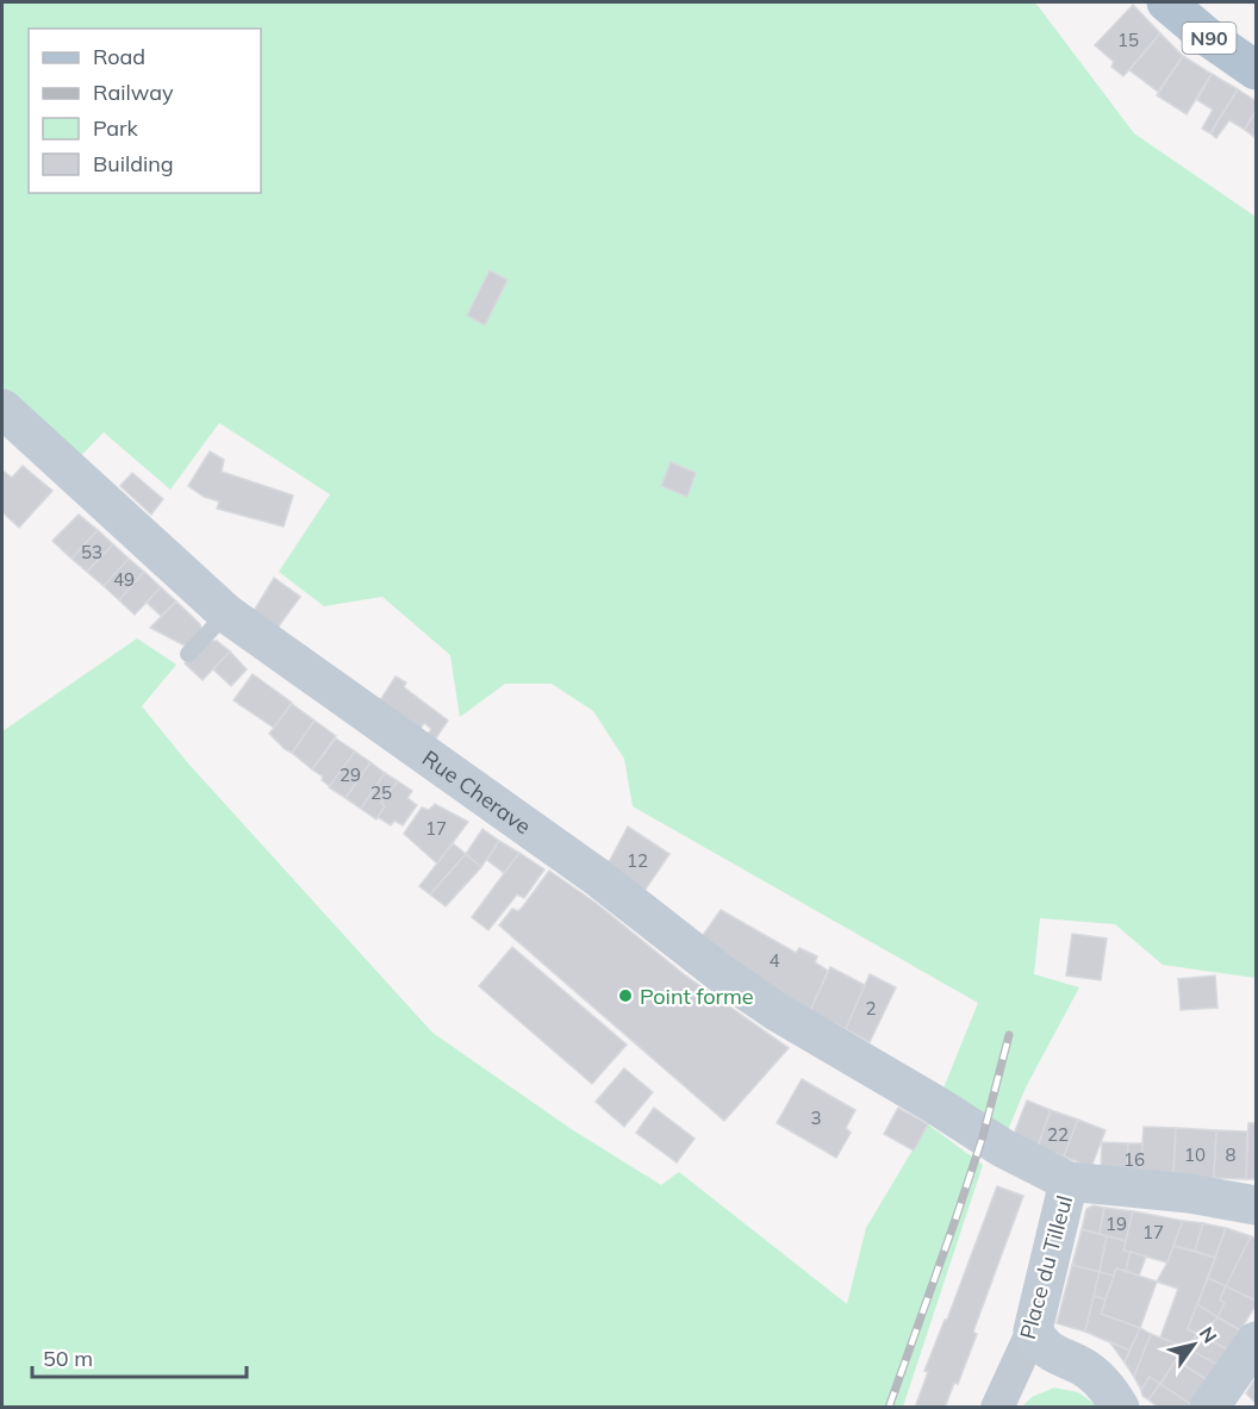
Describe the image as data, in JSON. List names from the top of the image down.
{
  "streets": {
    "main road": ["N90"],
    "street": ["Rue Cherave", "Place du Tilleul"]
  },
  "crossings": [
    ["Rue Cherave", "Place du Tilleul"]
  ],
  "places": ["Point forme"],
  "house_numbers": [
    "15",
    "53",
    "49",
    "29",
    "25",
    "17",
    "12",
    "4",
    "2",
    "3",
    "22",
    "10",
    "8",
    "16",
    "19",
    "17"
  ],
  "legend": [
    "Road",
    "Railway",
    "Park",
    "Building"
  ],
  "scale_bar": "50 m",
  "north": "top right"
}
